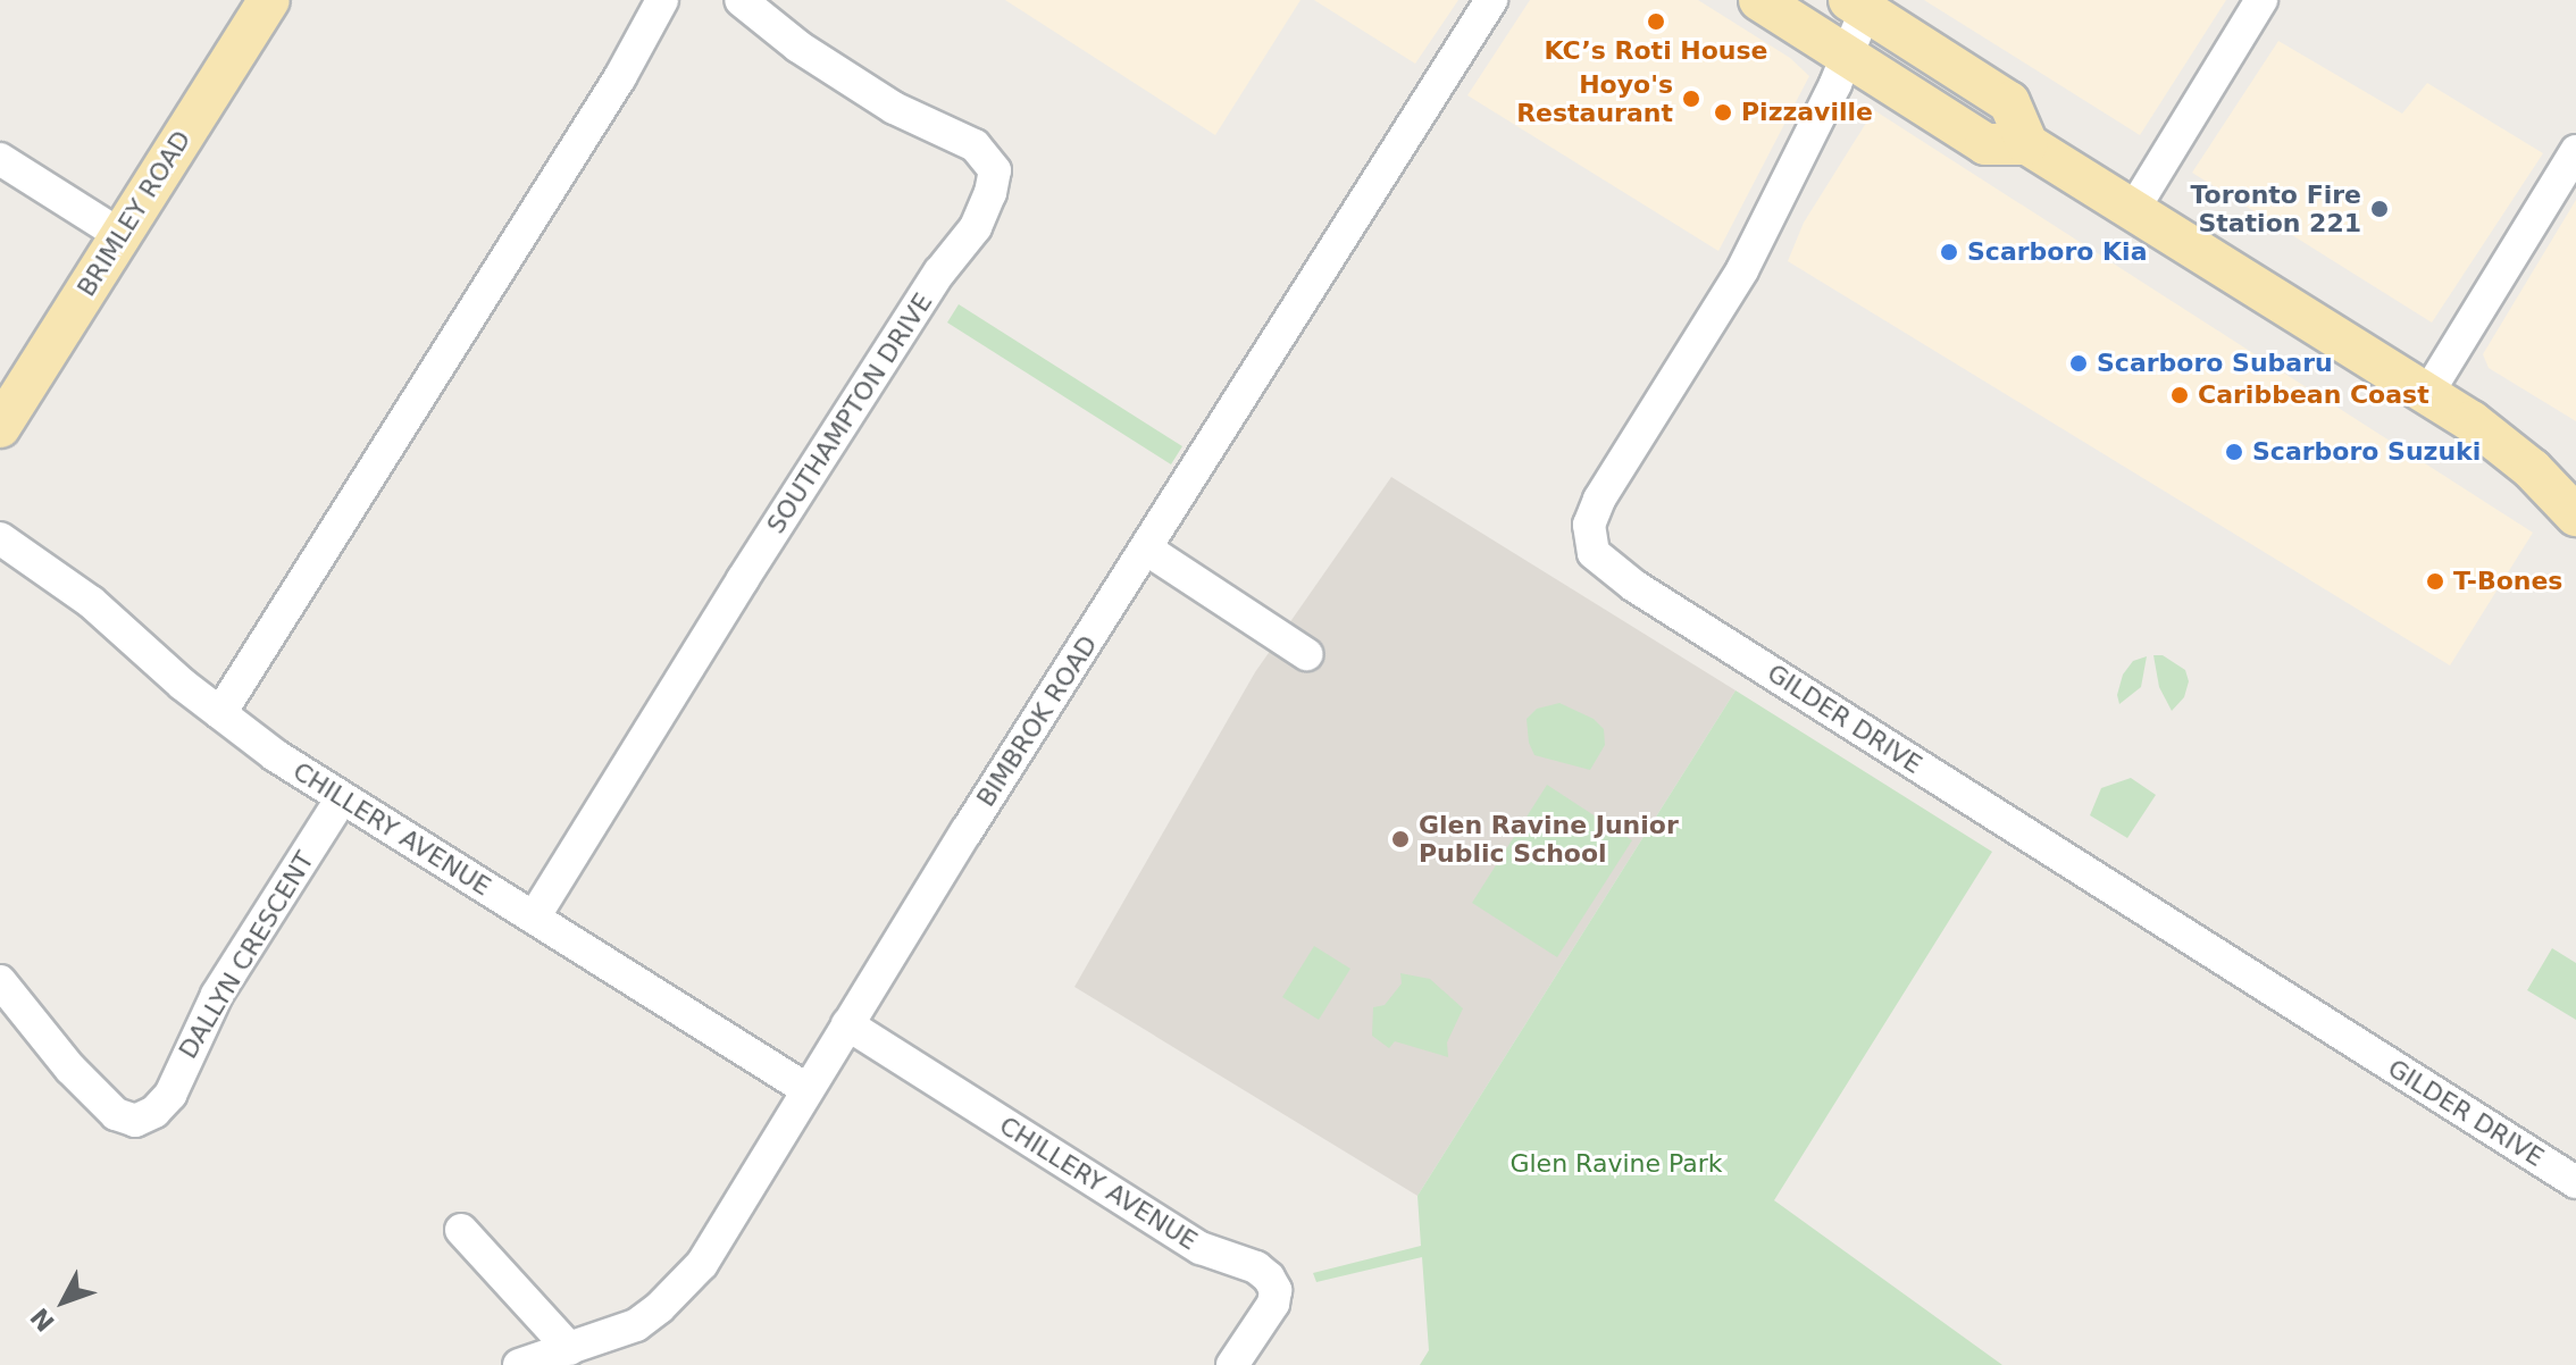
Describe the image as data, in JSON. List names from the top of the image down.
{
  "streets": {
    "main road": ["BRIMLEY ROAD"],
    "street": [
      "SOUTHAMPTON DRIVE",
      "GILDER DRIVE",
      "BIMBROK ROAD",
      "CHILLERY AVENUE",
      "DALLYN CRESCENT"
    ]
  },
  "crossings": [
    ["SOUTHAMPTON DRIVE", "CHILLERY AVENUE"],
    ["BIMBROK ROAD", "CHILLERY AVENUE"],
    ["CHILLERY AVENUE", "DALLYN CRESCENT"]
  ],
  "parks": ["Glen Ravine Park"],
  "places": [
    "KC’s Roti House",
    "Hoyo's Restaurant",
    "Pizzaville",
    "Toronto Fire Station 221",
    "Scarboro Kia",
    "Scarboro Subaru",
    "Caribbean Coast",
    "Scarboro Suzuki",
    "T-Bones",
    "Glen Ravine Junior Public School"
  ],
  "north": "bottom left"
}
